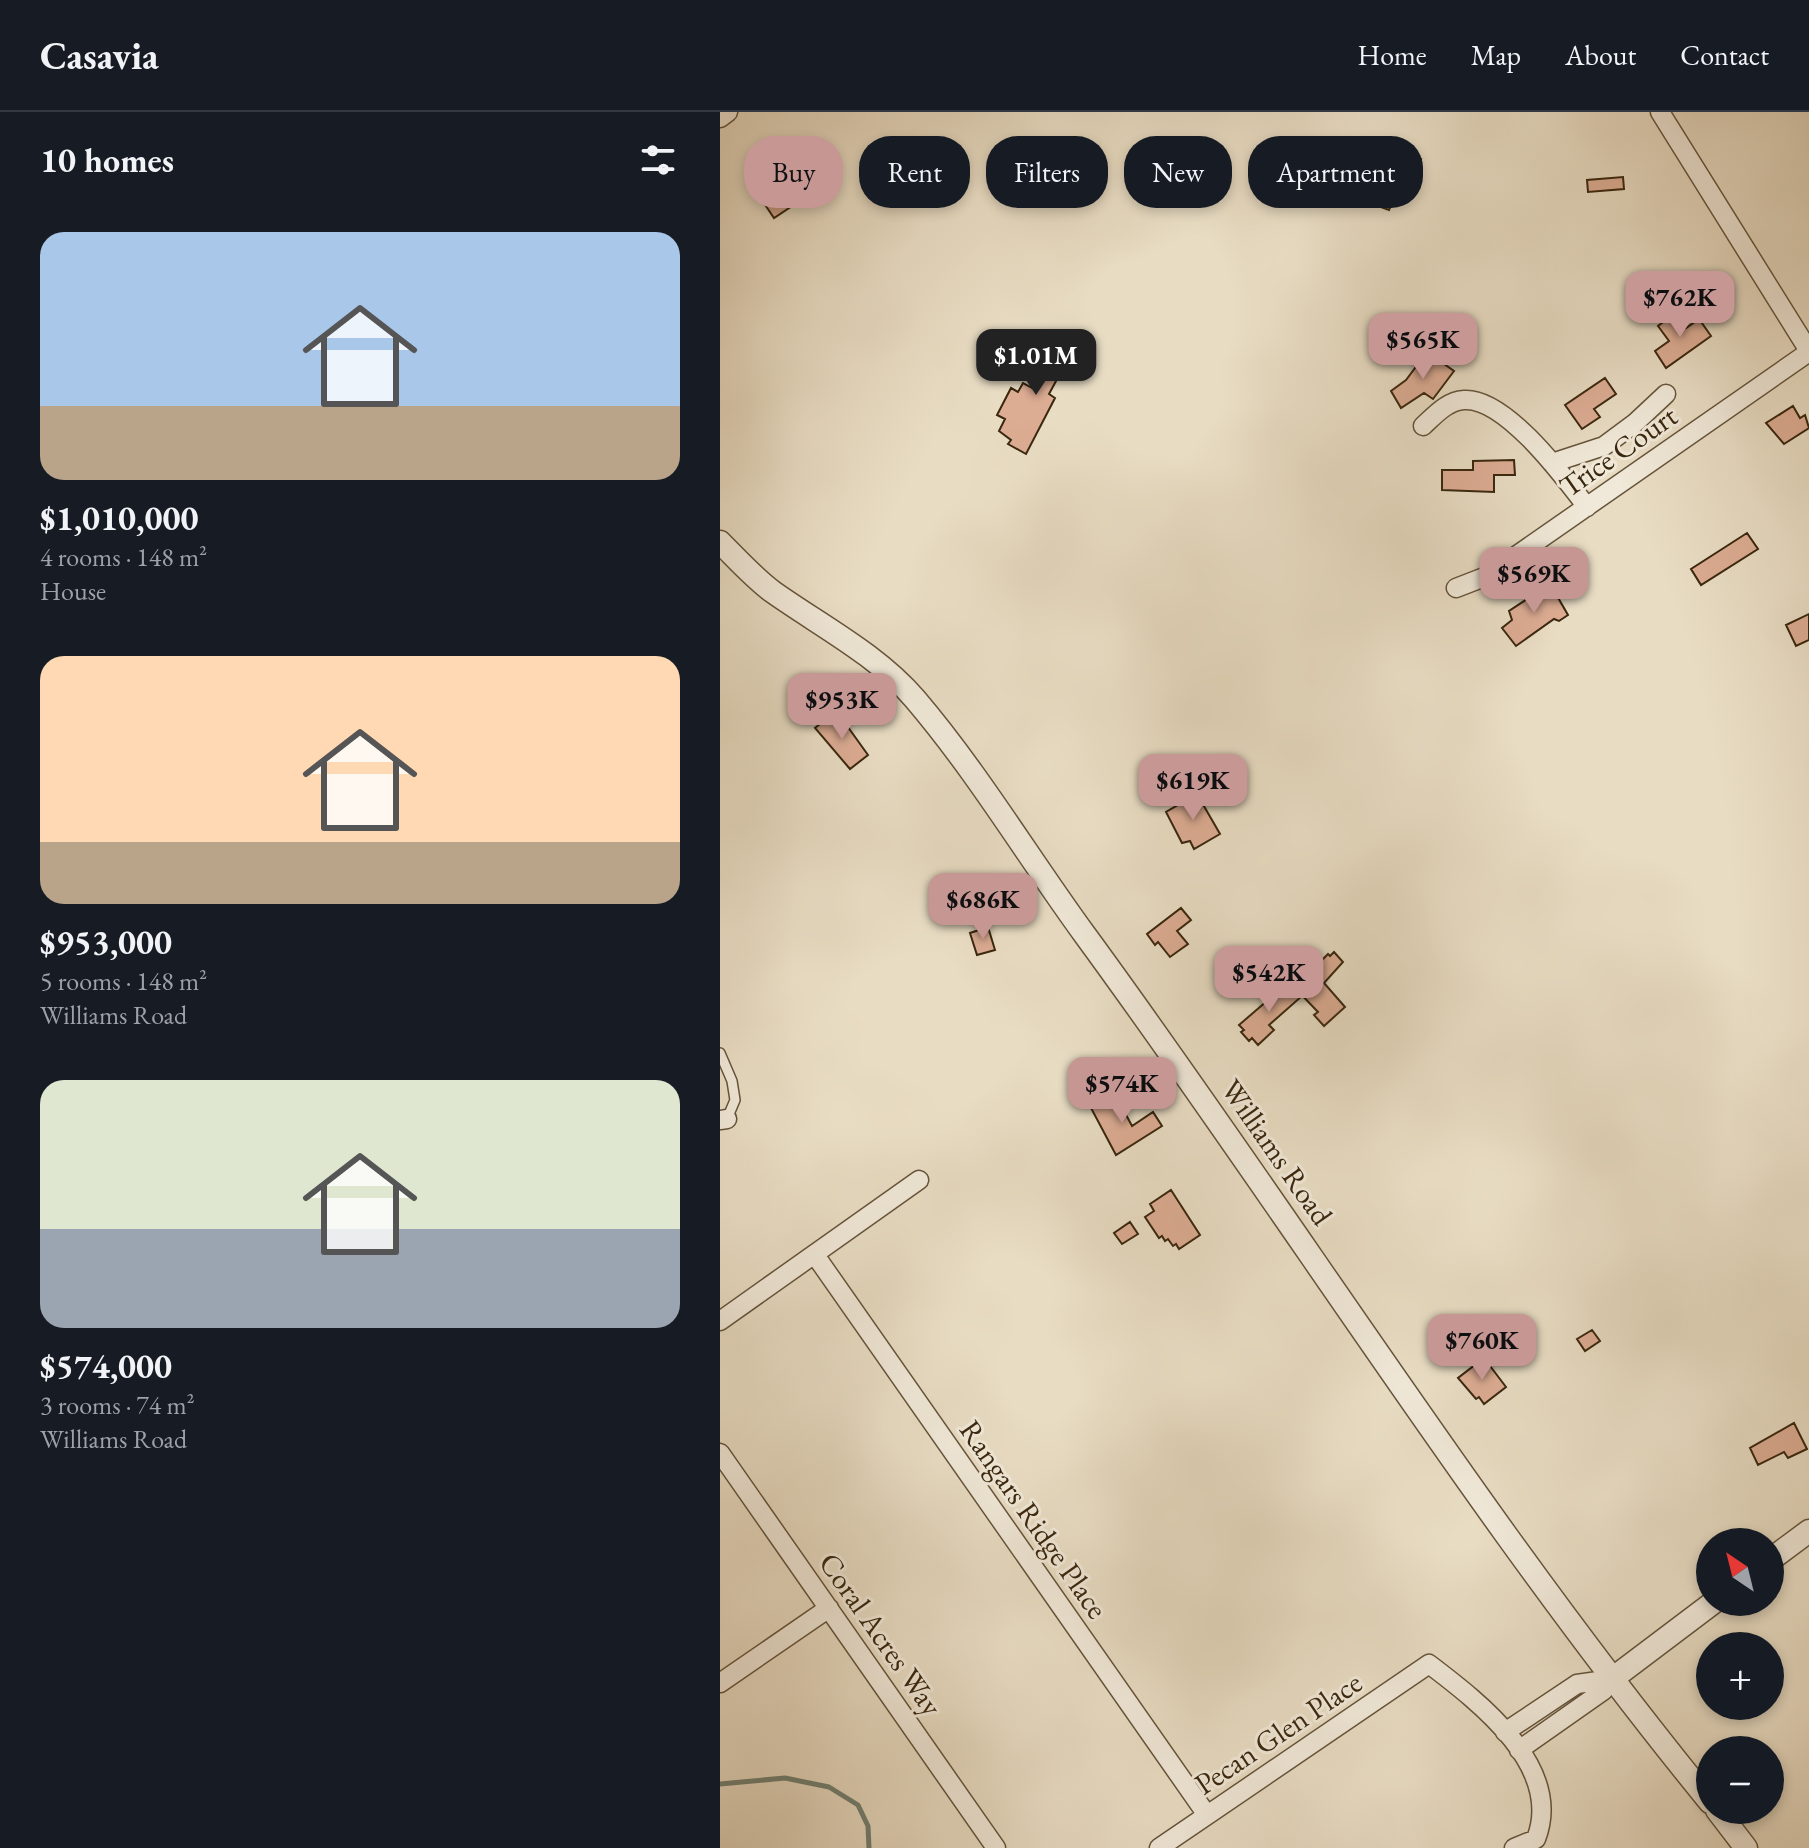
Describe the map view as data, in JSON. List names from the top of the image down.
{
  "streets": {
    "street": [
      "Trice Court",
      "Williams Road",
      "Rangars Ridge Place",
      "Coral Acres Way",
      "Pecan Glen Place"
    ]
  },
  "crossings": [
    ["Rangars Ridge Place", "Pecan Glen Place"]
  ],
  "north": "top left",
  "page": {
    "header": "Casavia",
    "nav": [
      "Home",
      "Map",
      "About",
      "Contact"
    ],
    "heading": "10 homes",
    "chip": [
      "Buy",
      "Rent",
      "Filters",
      "New",
      "Apartment"
    ],
    "list": [
      {
        "name": "$1,010,000",
        "note": "4 rooms · 148 m² · House"
      },
      {
        "name": "$953,000",
        "note": "5 rooms · 148 m² · Williams Road"
      },
      {
        "name": "$574,000",
        "note": "3 rooms · 74 m² · Williams Road"
      }
    ],
    "price": [
      "$762K",
      "$565K",
      "$1.01M",
      "$569K",
      "$953K",
      "$619K",
      "$686K",
      "$542K",
      "$574K",
      "$760K"
    ],
    "map_buttons": ["+", "−"]
  }
}
